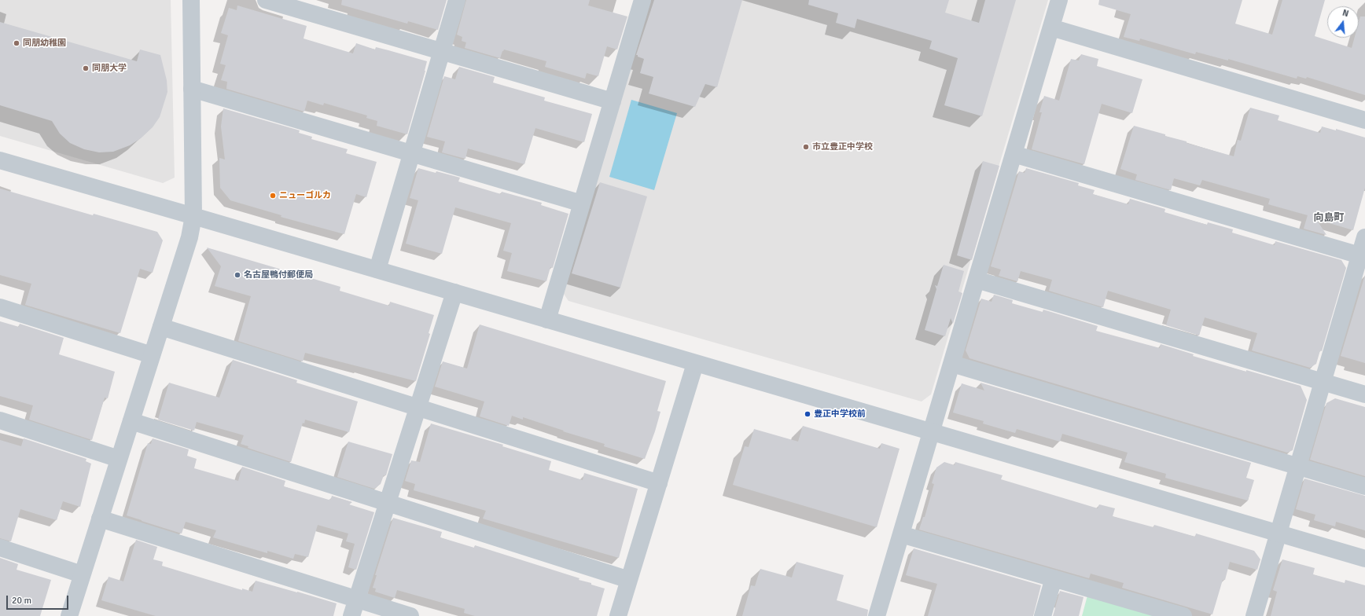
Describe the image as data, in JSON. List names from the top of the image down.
{
  "districts": ["向島町"],
  "places": [
    "同朋幼稚園",
    "同朋大学",
    "市立豊正中学校",
    "ニューゴルカ",
    "名古屋鴨付郵便局",
    "豊正中学校前"
  ],
  "scale_bar": "20 m",
  "north": "top"
}
